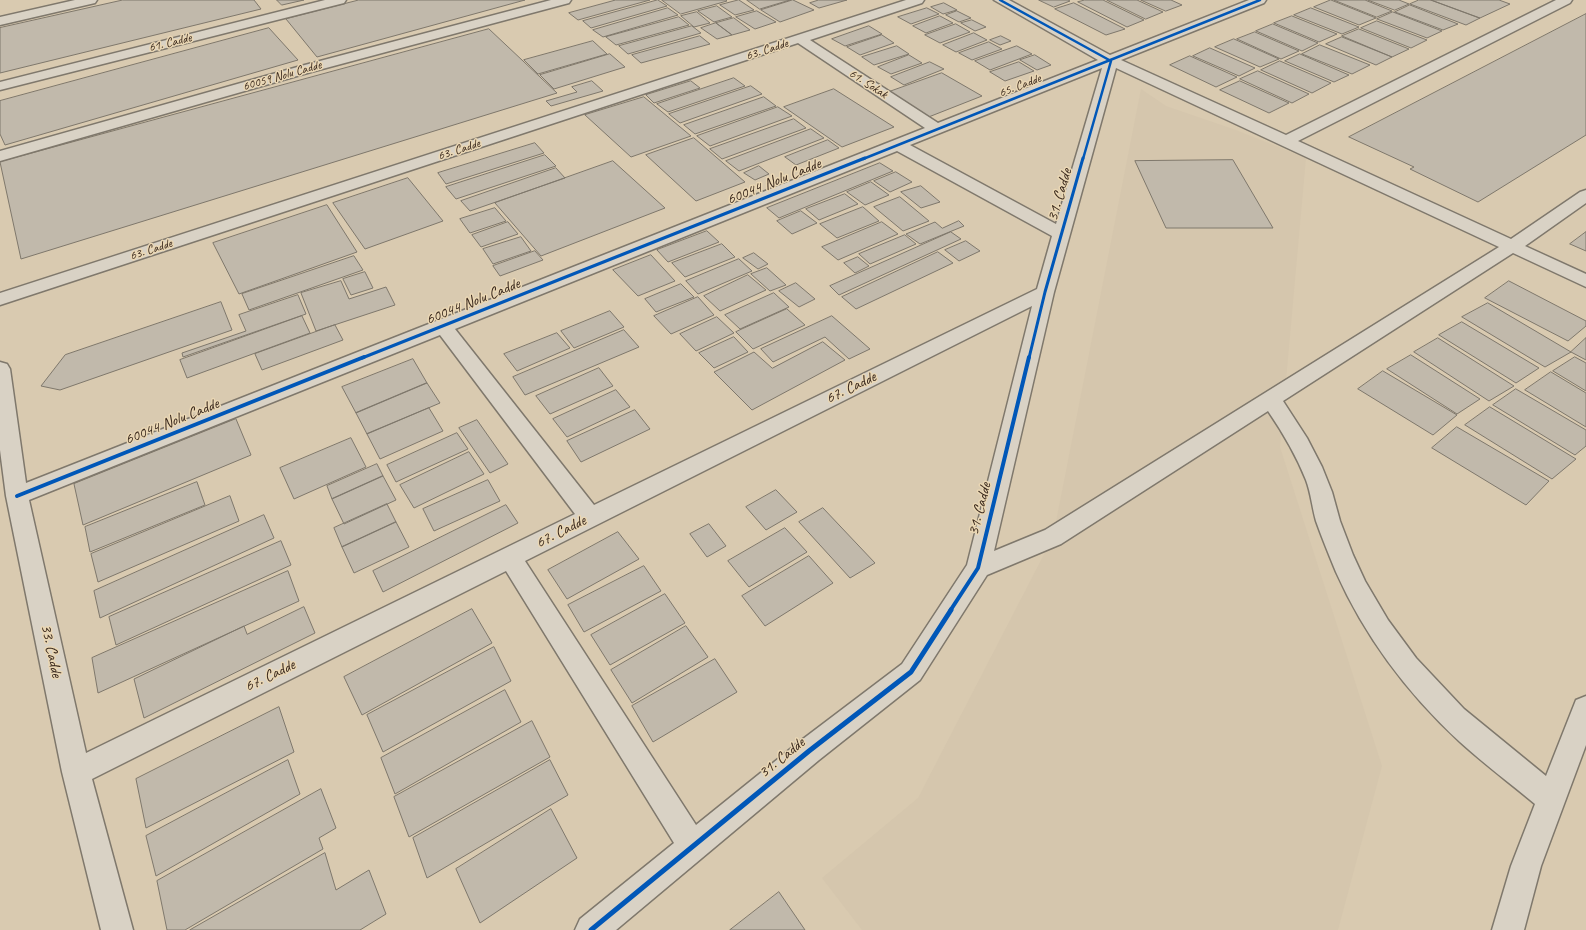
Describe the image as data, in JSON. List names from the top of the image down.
{
  "streets": {
    "street": [
      "61. Cadde",
      "63. Cadde",
      "60059 Nolu Cadde",
      "61. Sokak",
      "65. Cadde",
      "60044 Nolu Cadde",
      "31. Cadde",
      "67. Cadde",
      "33. Cadde"
    ]
  },
  "crossings": [
    ["63. Cadde", "61. Sokak"],
    ["61. Sokak", "65. Cadde"],
    ["61. Sokak", "60044 Nolu Cadde"],
    ["65. Cadde", "60044 Nolu Cadde"],
    ["65. Cadde", "31. Cadde"],
    ["60044 Nolu Cadde", "33. Cadde"],
    ["31. Cadde", "67. Cadde"],
    ["67. Cadde", "33. Cadde"]
  ]
}
